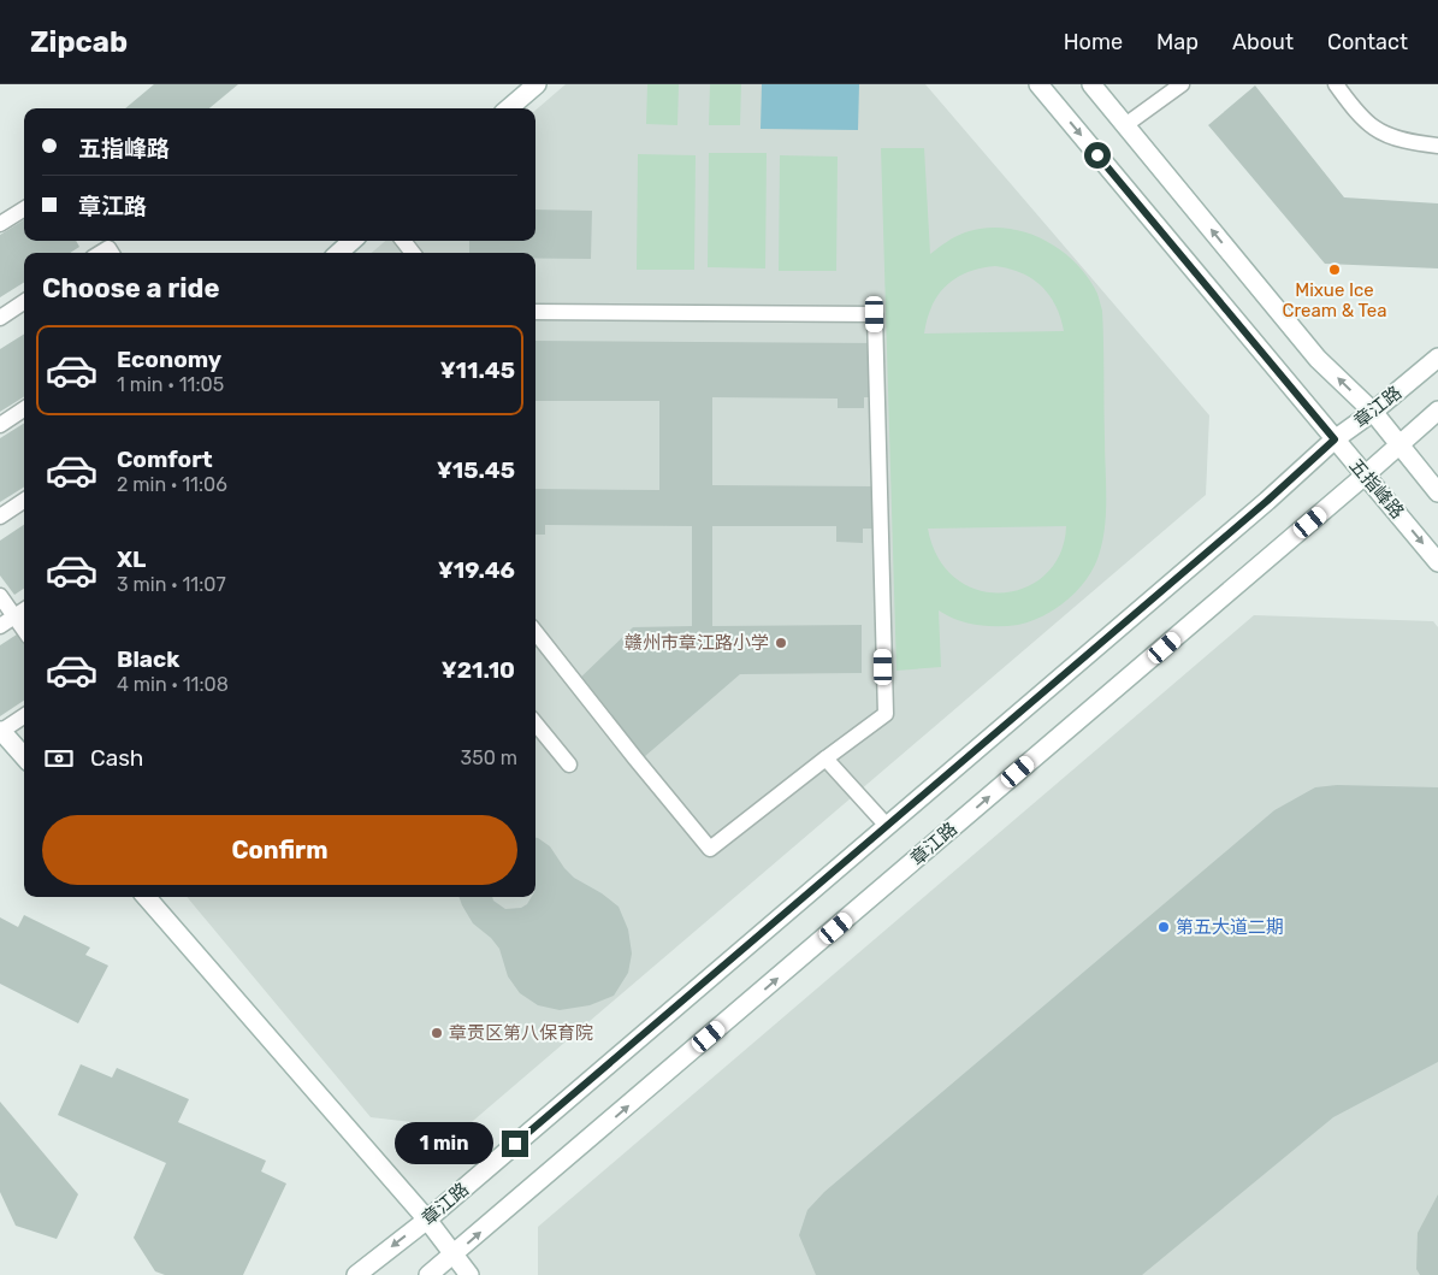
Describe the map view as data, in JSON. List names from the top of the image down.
{
  "streets": {
    "main road": ["章江路", "五指峰路"]
  },
  "crossings": [
    ["章江路", "五指峰路"]
  ],
  "places": [
    "Mixue Ice Cream & Tea",
    "赣州市章江路小学",
    "第五大道二期",
    "章贡区第八保育院"
  ],
  "page": {
    "header": "Zipcab",
    "nav": [
      "Home",
      "Map",
      "About",
      "Contact"
    ],
    "banner": ["五指峰路", "章江路"],
    "heading": "Choose a ride",
    "list": [
      {
        "name": "Economy",
        "note": "1 min · 11:05",
        "value": "¥11.45"
      },
      {
        "name": "Comfort",
        "note": "2 min · 11:06",
        "value": "¥15.45"
      },
      {
        "name": "XL",
        "note": "3 min · 11:07",
        "value": "¥19.46"
      },
      {
        "name": "Black",
        "note": "4 min · 11:08",
        "value": "¥21.10"
      }
    ],
    "pay": ["Cash", "350 m"],
    "buttons": "Confirm",
    "bubble": "1 min"
  }
}
